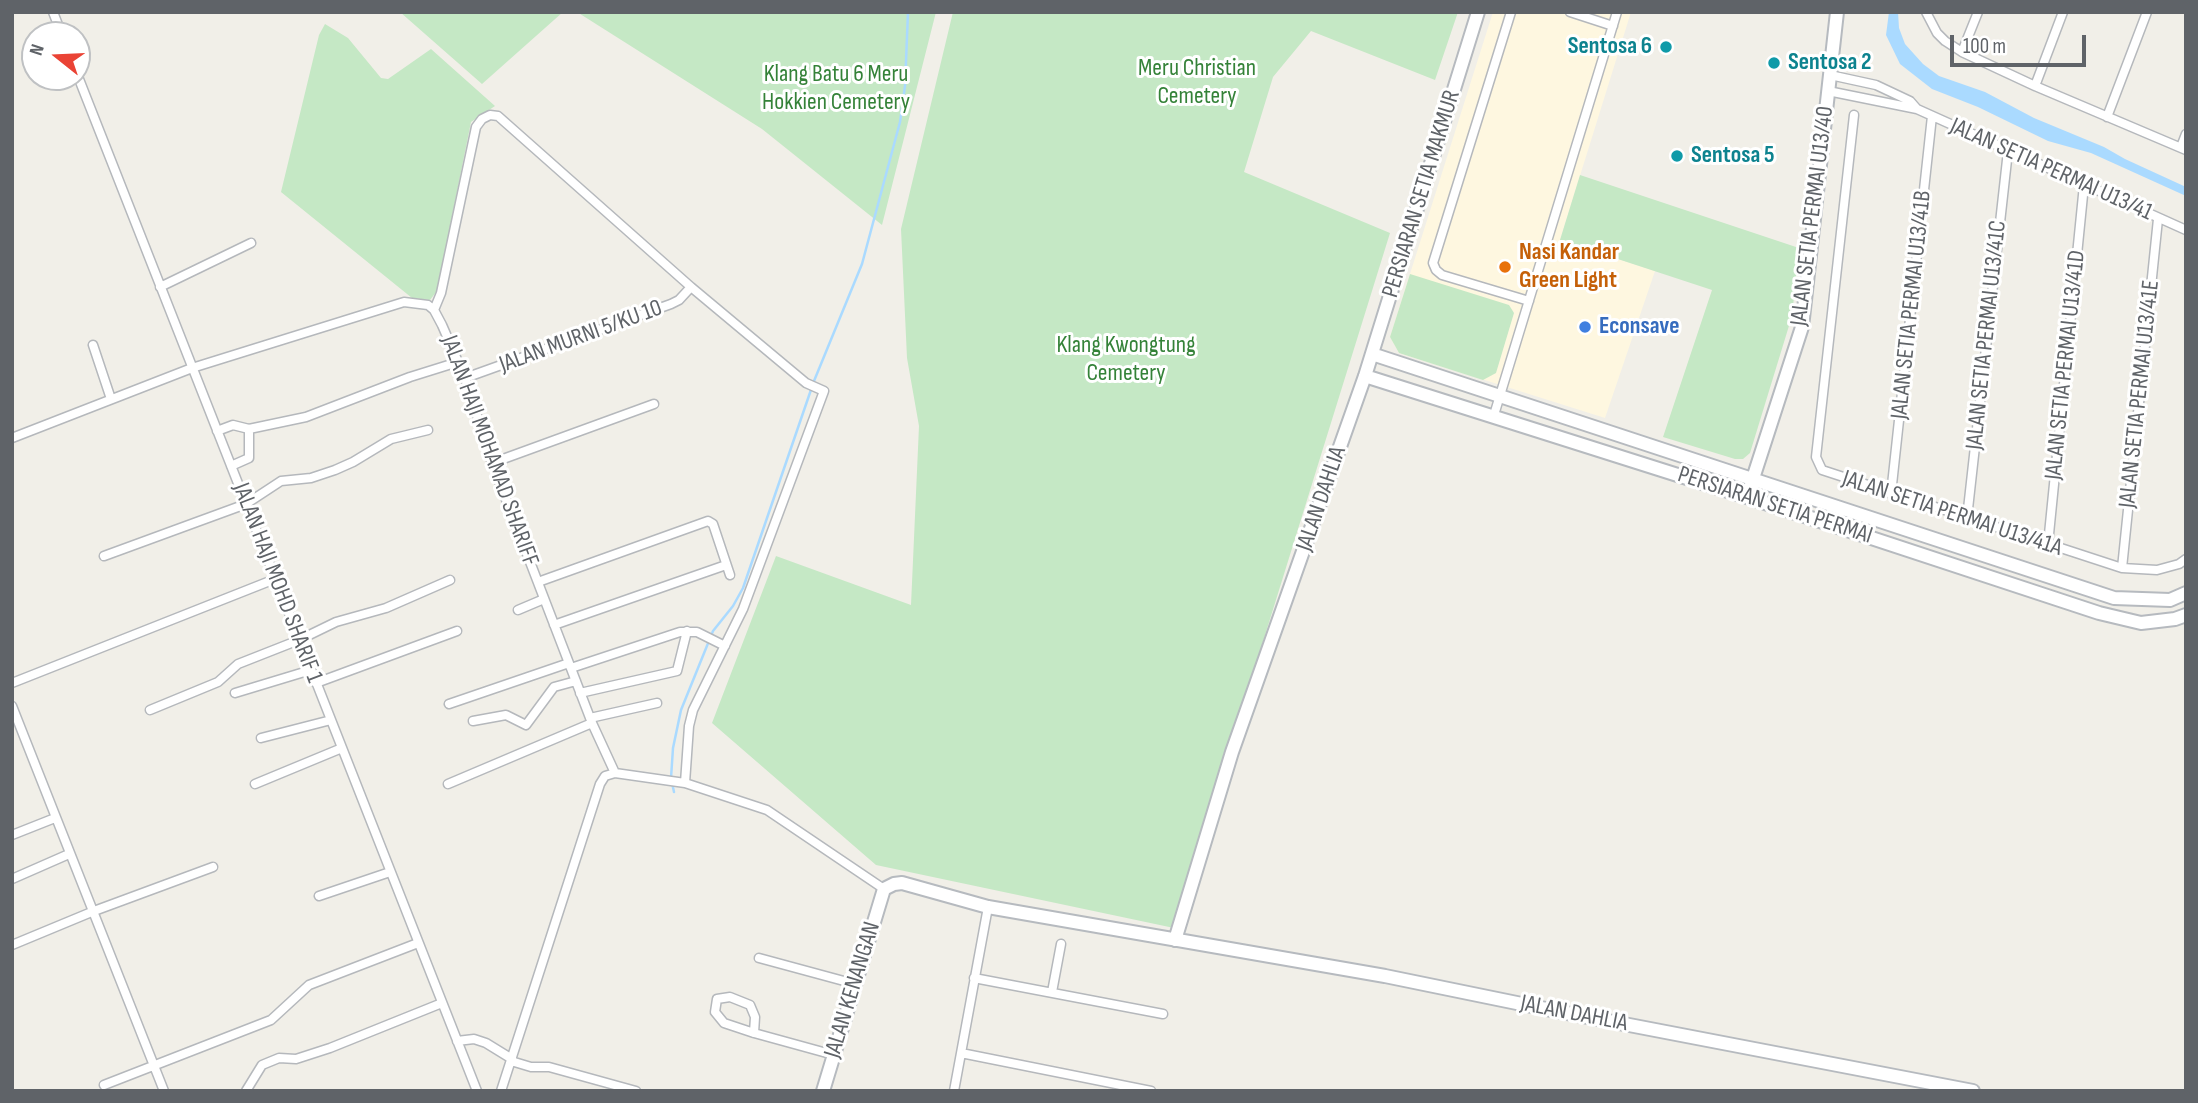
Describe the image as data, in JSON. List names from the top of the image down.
{
  "streets": {
    "street": [
      "JALAN SETIA PERMAI U13/41",
      "PERSIARAN SETIA MAKMUR",
      "JALAN SETIA PERMAI U13/40",
      "JALAN SETIA PERMAI U13/41B",
      "JALAN SETIA PERMAI U13/41C",
      "JALAN MURNI 5/KU 10",
      "JALAN SETIA PERMAI U13/41D",
      "JALAN SETIA PERMAI U13/41E",
      "JALAN HAJI MOHAMAD SHARIFF",
      "JALAN DAHLIA",
      "PERSIARAN SETIA PERMAI",
      "JALAN SETIA PERMAI U13/41A",
      "JALAN HAJI MOHD SHARIF 1",
      "JALAN KENANGAN"
    ]
  },
  "crossings": [
    ["JALAN SETIA PERMAI U13/41", "JALAN SETIA PERMAI U13/40"],
    ["JALAN SETIA PERMAI U13/41", "JALAN SETIA PERMAI U13/41B"],
    ["JALAN SETIA PERMAI U13/41", "JALAN SETIA PERMAI U13/41C"],
    ["JALAN SETIA PERMAI U13/41", "JALAN SETIA PERMAI U13/41D"],
    ["JALAN SETIA PERMAI U13/41", "JALAN SETIA PERMAI U13/41E"],
    ["PERSIARAN SETIA MAKMUR", "JALAN DAHLIA"],
    ["PERSIARAN SETIA MAKMUR", "PERSIARAN SETIA PERMAI"],
    ["JALAN SETIA PERMAI U13/40", "PERSIARAN SETIA PERMAI"],
    ["JALAN SETIA PERMAI U13/41B", "JALAN SETIA PERMAI U13/41A"],
    ["JALAN SETIA PERMAI U13/41C", "JALAN SETIA PERMAI U13/41A"],
    ["JALAN MURNI 5/KU 10", "JALAN HAJI MOHAMAD SHARIFF"],
    ["JALAN SETIA PERMAI U13/41D", "JALAN SETIA PERMAI U13/41A"],
    ["JALAN SETIA PERMAI U13/41E", "JALAN SETIA PERMAI U13/41A"],
    ["JALAN HAJI MOHAMAD SHARIFF", "JALAN HAJI MOHD SHARIF 1"],
    ["JALAN DAHLIA", "PERSIARAN SETIA PERMAI"],
    ["JALAN DAHLIA", "JALAN KENANGAN"]
  ],
  "parks": ["Meru Christian Cemetery", "Klang Batu 6 Meru Hokkien Cemetery", "Klang Kwongtung Cemetery"],
  "places": [
    "Sentosa 6",
    "Sentosa 2",
    "Sentosa 5",
    "Nasi Kandar Green Light",
    "Econsave"
  ],
  "scale_bar": "100 m",
  "north": "left"
}
